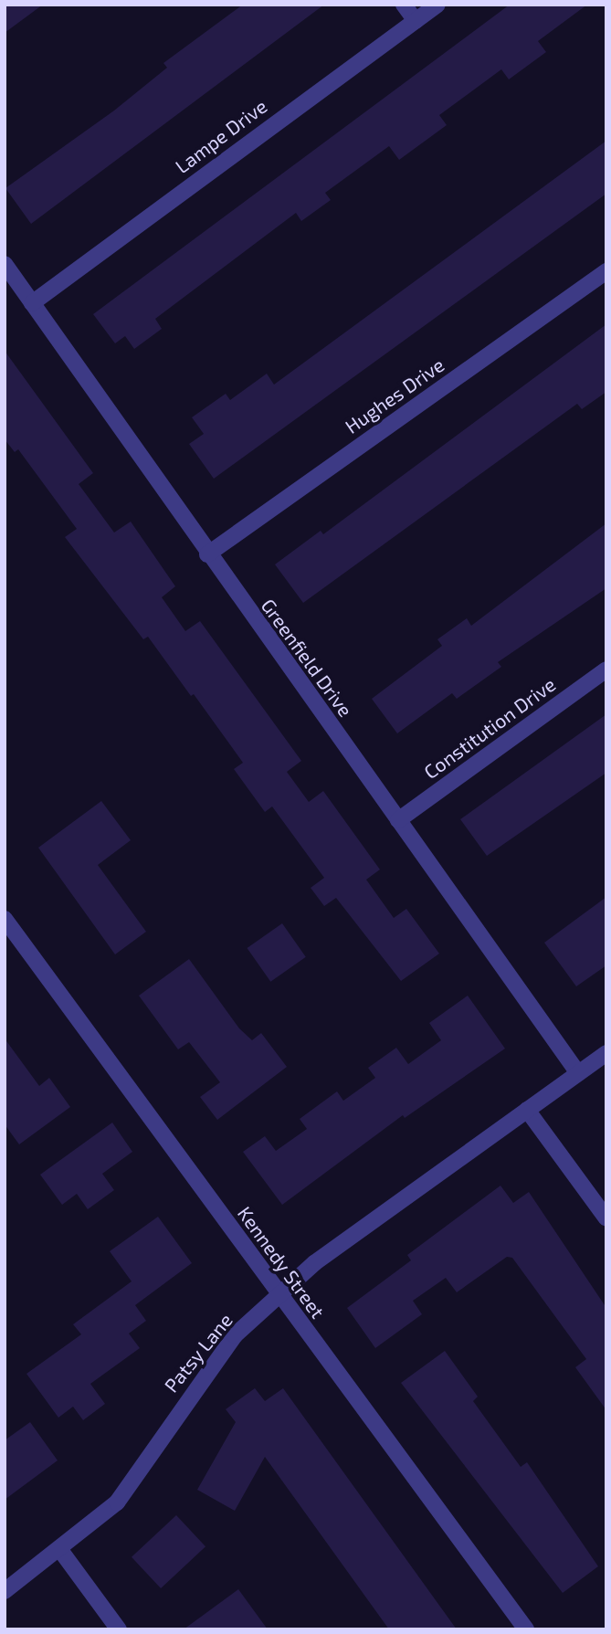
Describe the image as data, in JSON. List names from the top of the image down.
{
  "streets": {
    "street": [
      "Lampe Drive",
      "Hughes Drive",
      "Greenfield Drive",
      "Constitution Drive",
      "Kennedy Street",
      "Patsy Lane"
    ]
  },
  "crossings": [
    ["Lampe Drive", "Greenfield Drive"],
    ["Hughes Drive", "Greenfield Drive"],
    ["Greenfield Drive", "Constitution Drive"],
    ["Greenfield Drive", "Patsy Lane"],
    ["Kennedy Street", "Patsy Lane"]
  ]
}
